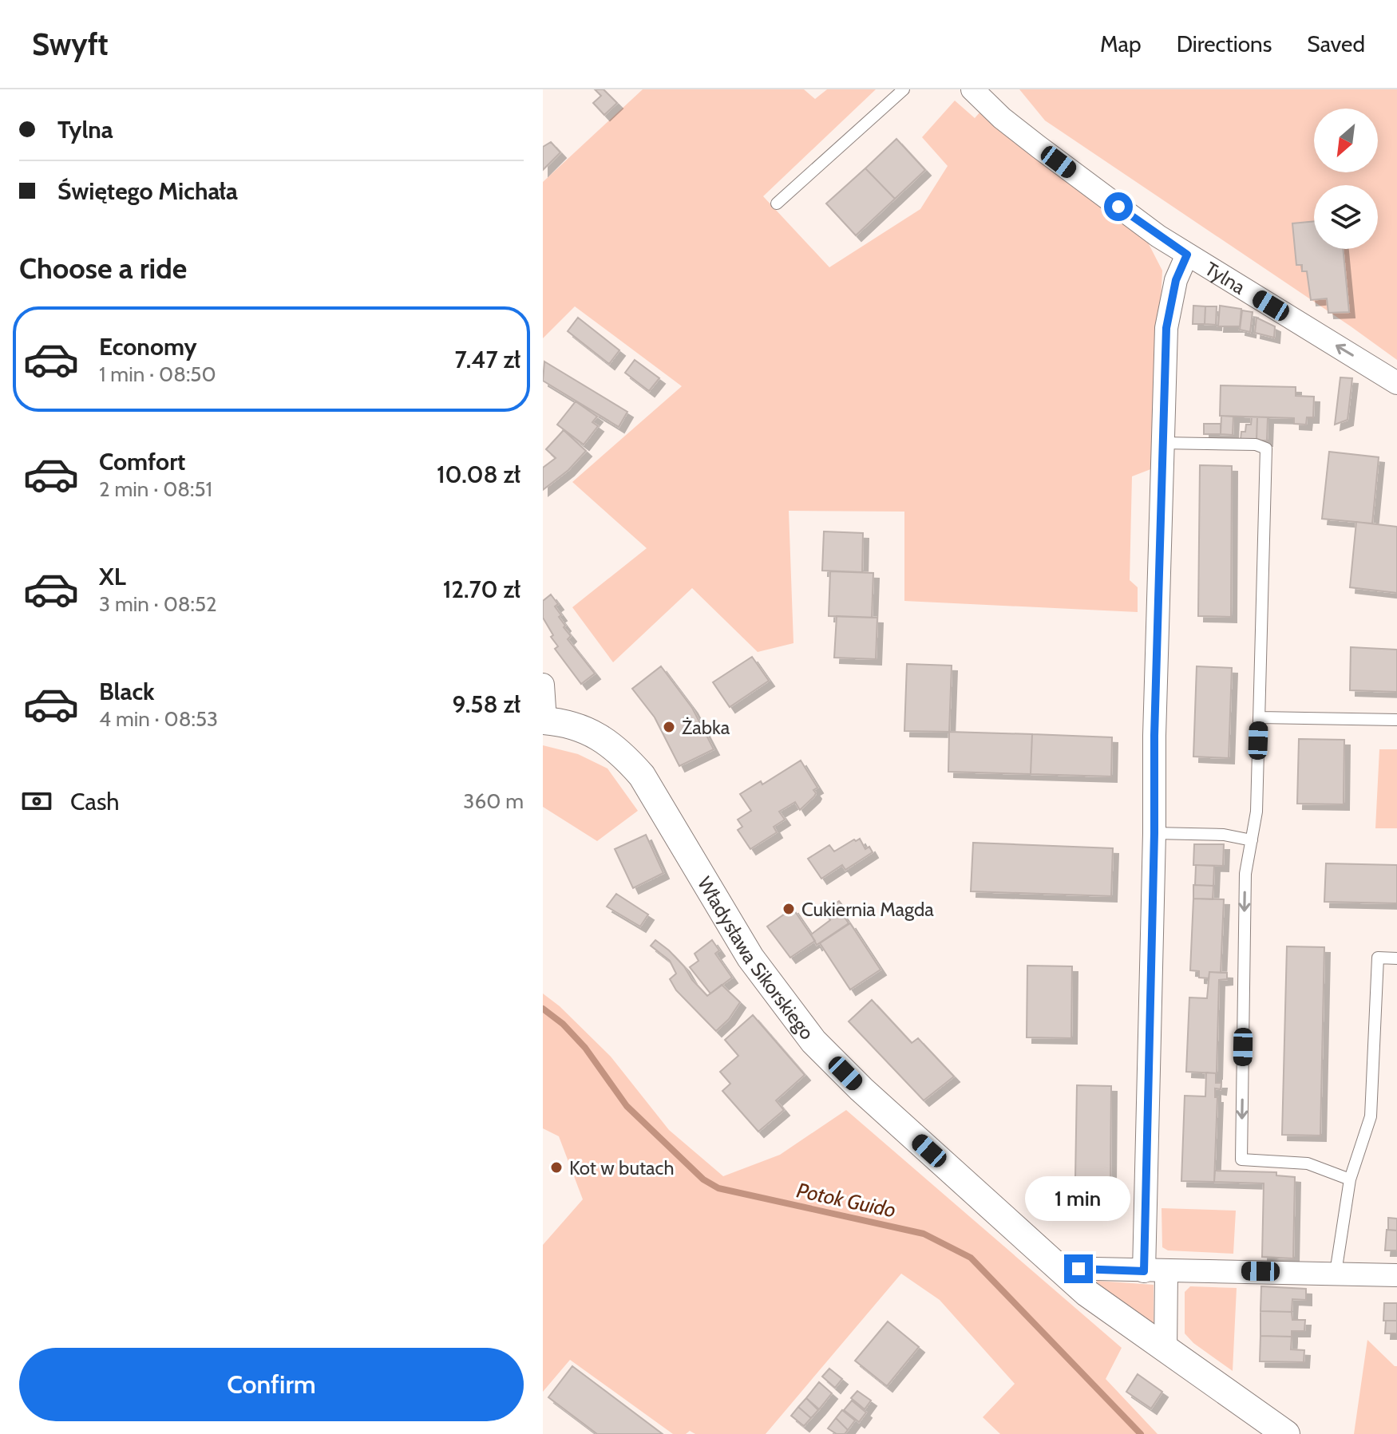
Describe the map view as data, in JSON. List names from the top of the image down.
{
  "streets": {
    "street": ["Tylna", "Władysława Sikorskiego"]
  },
  "one_way": ["Tylna"],
  "water": ["Potok Guido"],
  "places": ["Żabka", "Cukiernia Magda", "Kot w butach"],
  "north": "bottom left",
  "page": {
    "header": "Swyft",
    "nav": ["Map", "Directions", "Saved"],
    "banner": ["Tylna", "Świętego Michała"],
    "heading": "Choose a ride",
    "list": [
      {
        "name": "Economy",
        "note": "1 min · 08:50",
        "value": "7.47 zł"
      },
      {
        "name": "Comfort",
        "note": "2 min · 08:51",
        "value": "10.08 zł"
      },
      {
        "name": "XL",
        "note": "3 min · 08:52",
        "value": "12.70 zł"
      },
      {
        "name": "Black",
        "note": "4 min · 08:53",
        "value": "9.58 zł"
      }
    ],
    "pay": ["Cash", "360 m"],
    "bubble": "1 min",
    "buttons": "Confirm"
  }
}
